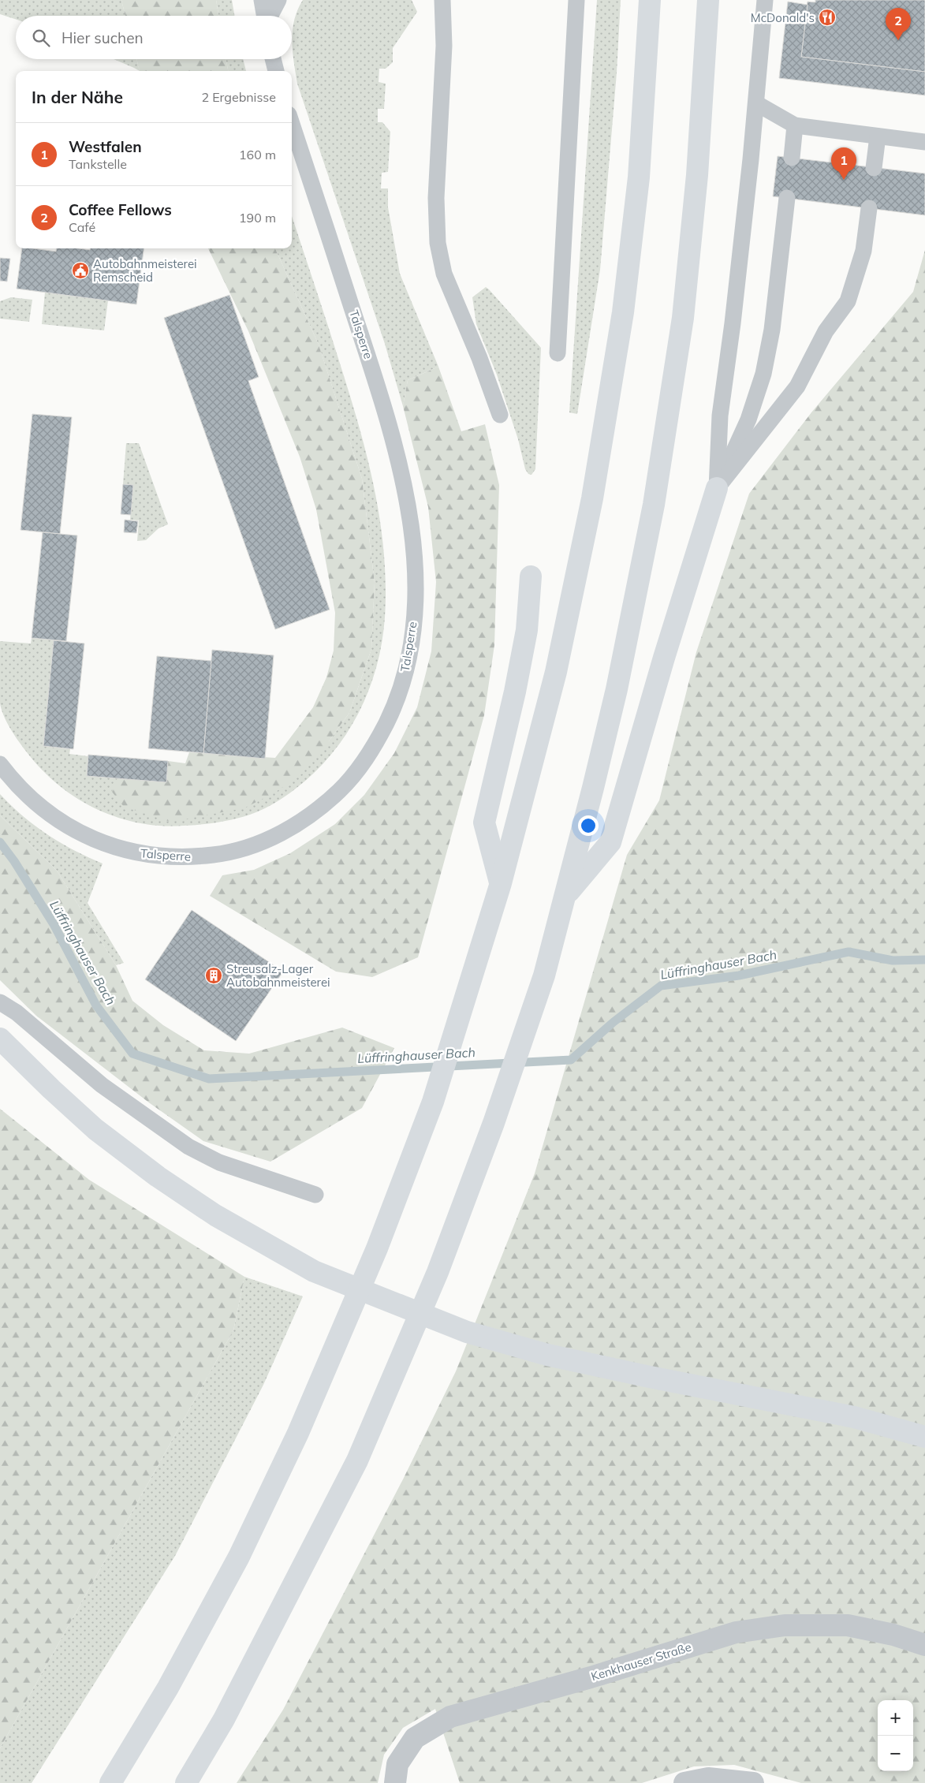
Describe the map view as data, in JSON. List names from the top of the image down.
{
  "streets": {
    "street": ["Kenkhauser Straße"],
    "lane": ["Talsperre"]
  },
  "water": ["Lüffringhauser Bach"],
  "places": {
    "restaurant": ["McDonald's"],
    "public building": ["Autobahnmeisterei Remscheid"],
    "building": ["Streusalz-Lager Autobahnmeisterei"]
  },
  "page": {
    "pins": ["2", "1"],
    "search": "Hier suchen",
    "heading": ["In der Nähe", "2 Ergebnisse"],
    "list": [
      {
        "mark": "1",
        "name": "Westfalen",
        "note": "Tankstelle",
        "value": "160 m"
      },
      {
        "mark": "2",
        "name": "Coffee Fellows",
        "note": "Café",
        "value": "190 m"
      }
    ],
    "map_buttons": ["+", "−"]
  }
}
